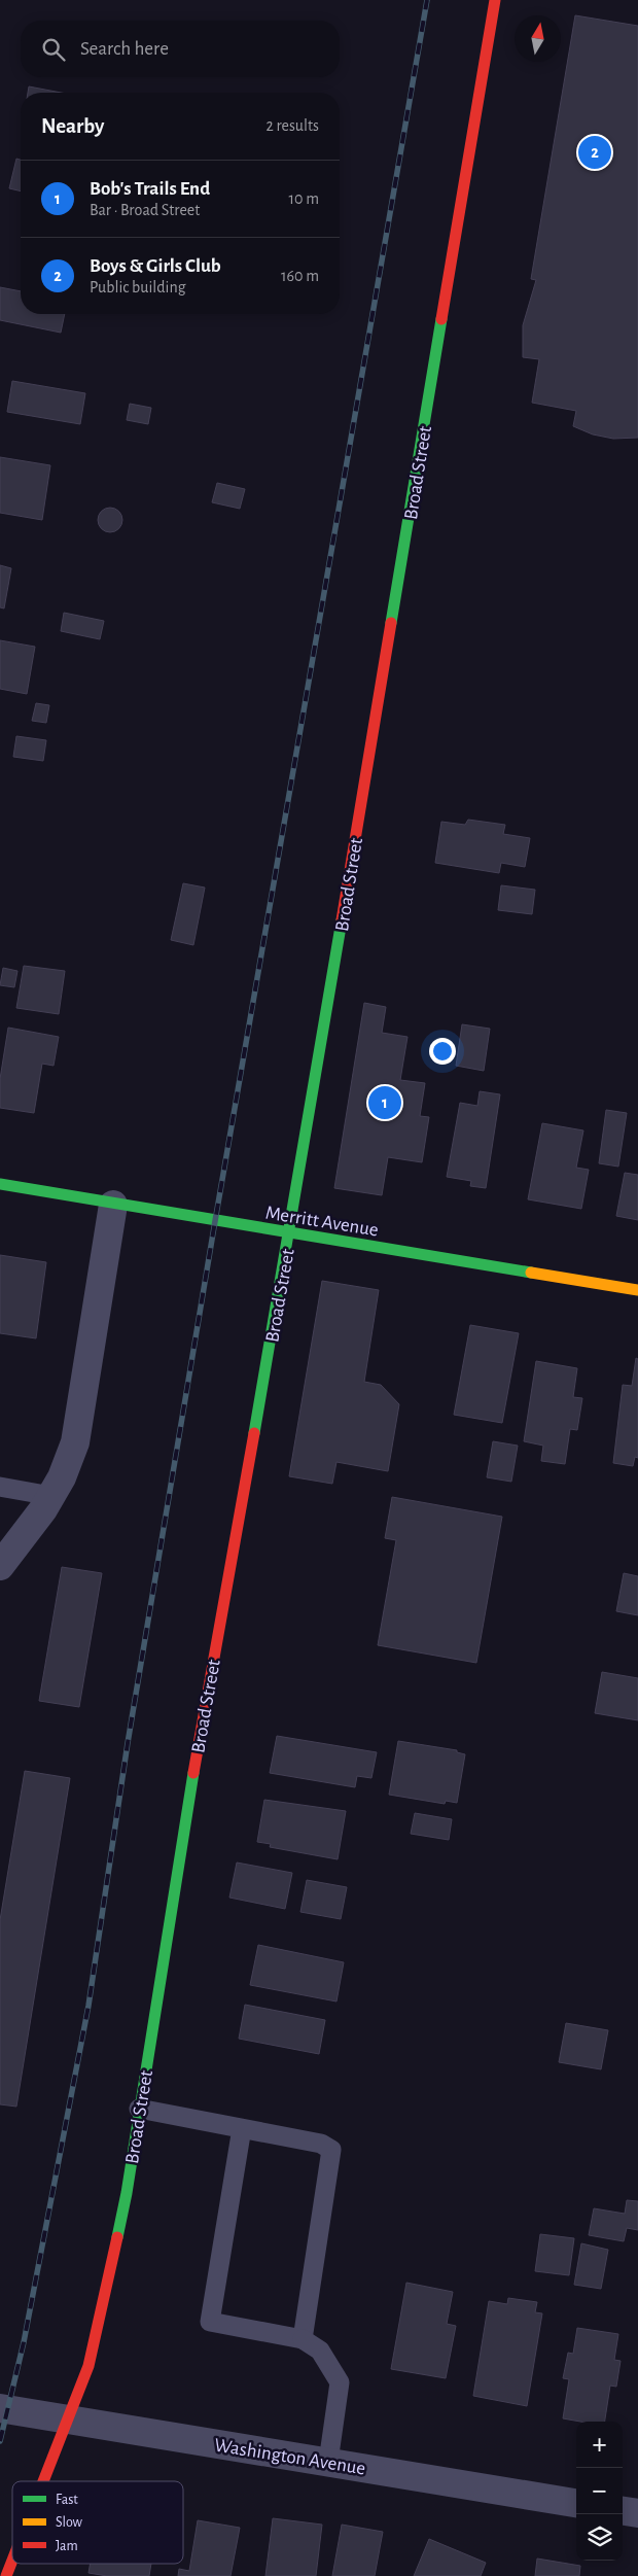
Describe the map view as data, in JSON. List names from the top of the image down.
{
  "streets": {
    "street": ["Broad Street", "Merritt Avenue", "Washington Avenue"]
  },
  "crossings": [
    ["Broad Street", "Merritt Avenue"],
    ["Broad Street", "Washington Avenue"]
  ],
  "legend": ["Fast", "Slow", "Jam"],
  "north": "top",
  "page": {
    "search": "Search here",
    "heading": ["Nearby", "2 results"],
    "pins": ["2", "1"],
    "list": [
      {
        "mark": "1",
        "name": "Bob's Trails End",
        "note": "Bar · Broad Street",
        "value": "10 m"
      },
      {
        "mark": "2",
        "name": "Boys & Girls Club",
        "note": "Public building",
        "value": "160 m"
      }
    ],
    "map_buttons": ["+", "−"]
  }
}
